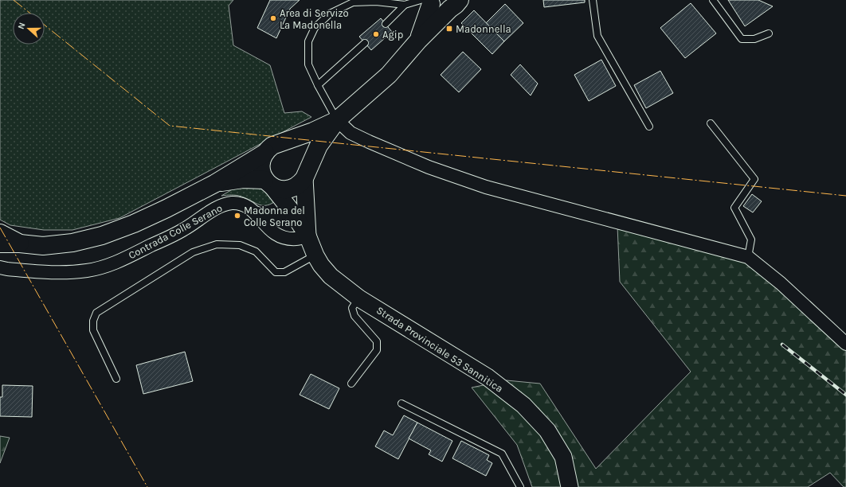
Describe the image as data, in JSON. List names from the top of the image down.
{
  "streets": {
    "main road": ["Strada Provinciale 53 Sannitica"],
    "street": ["Contrada Colle Serano"]
  },
  "crossings": [
    ["Contrada Colle Serano", "Strada Provinciale 53 Sannitica"]
  ],
  "places": {
    "other": ["Area di Servizo La Madonella", "Agip", "Madonna del Colle Serano"],
    "transit": ["Madonnella"]
  },
  "north": "left"
}
